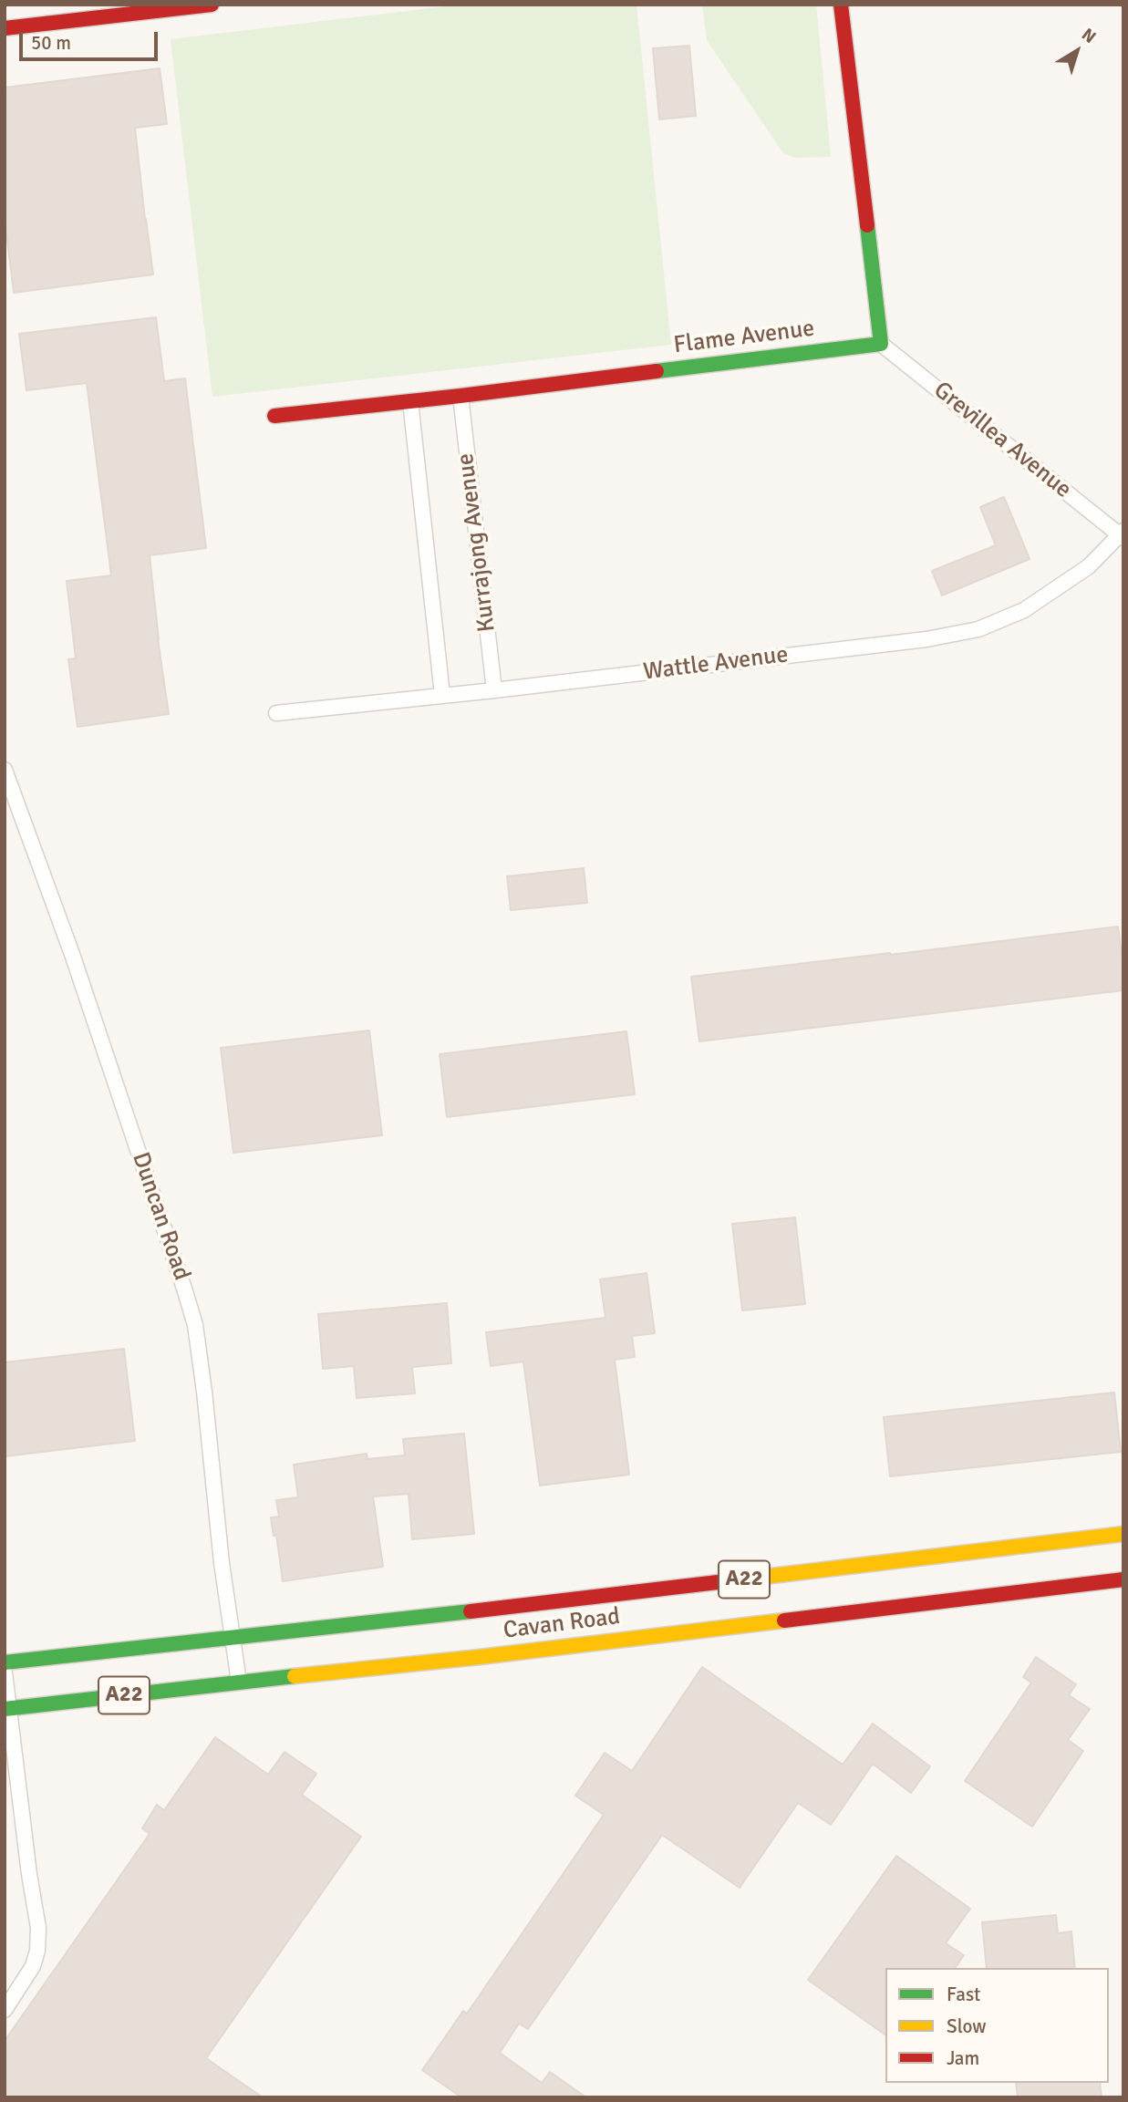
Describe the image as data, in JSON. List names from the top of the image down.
{
  "streets": {
    "main road": ["Flame Avenue", "A22", "Cavan Road"],
    "street": [
      "Grevillea Avenue",
      "Kurrajong Avenue",
      "Wattle Avenue",
      "Duncan Road"
    ]
  },
  "crossings": [
    ["Flame Avenue", "Grevillea Avenue"],
    ["Flame Avenue", "Kurrajong Avenue"],
    ["Grevillea Avenue", "Wattle Avenue"],
    ["Kurrajong Avenue", "Wattle Avenue"],
    ["Duncan Road", "Cavan Road"]
  ],
  "legend": ["Fast", "Slow", "Jam"],
  "scale_bar": "50 m",
  "north": "top right"
}
